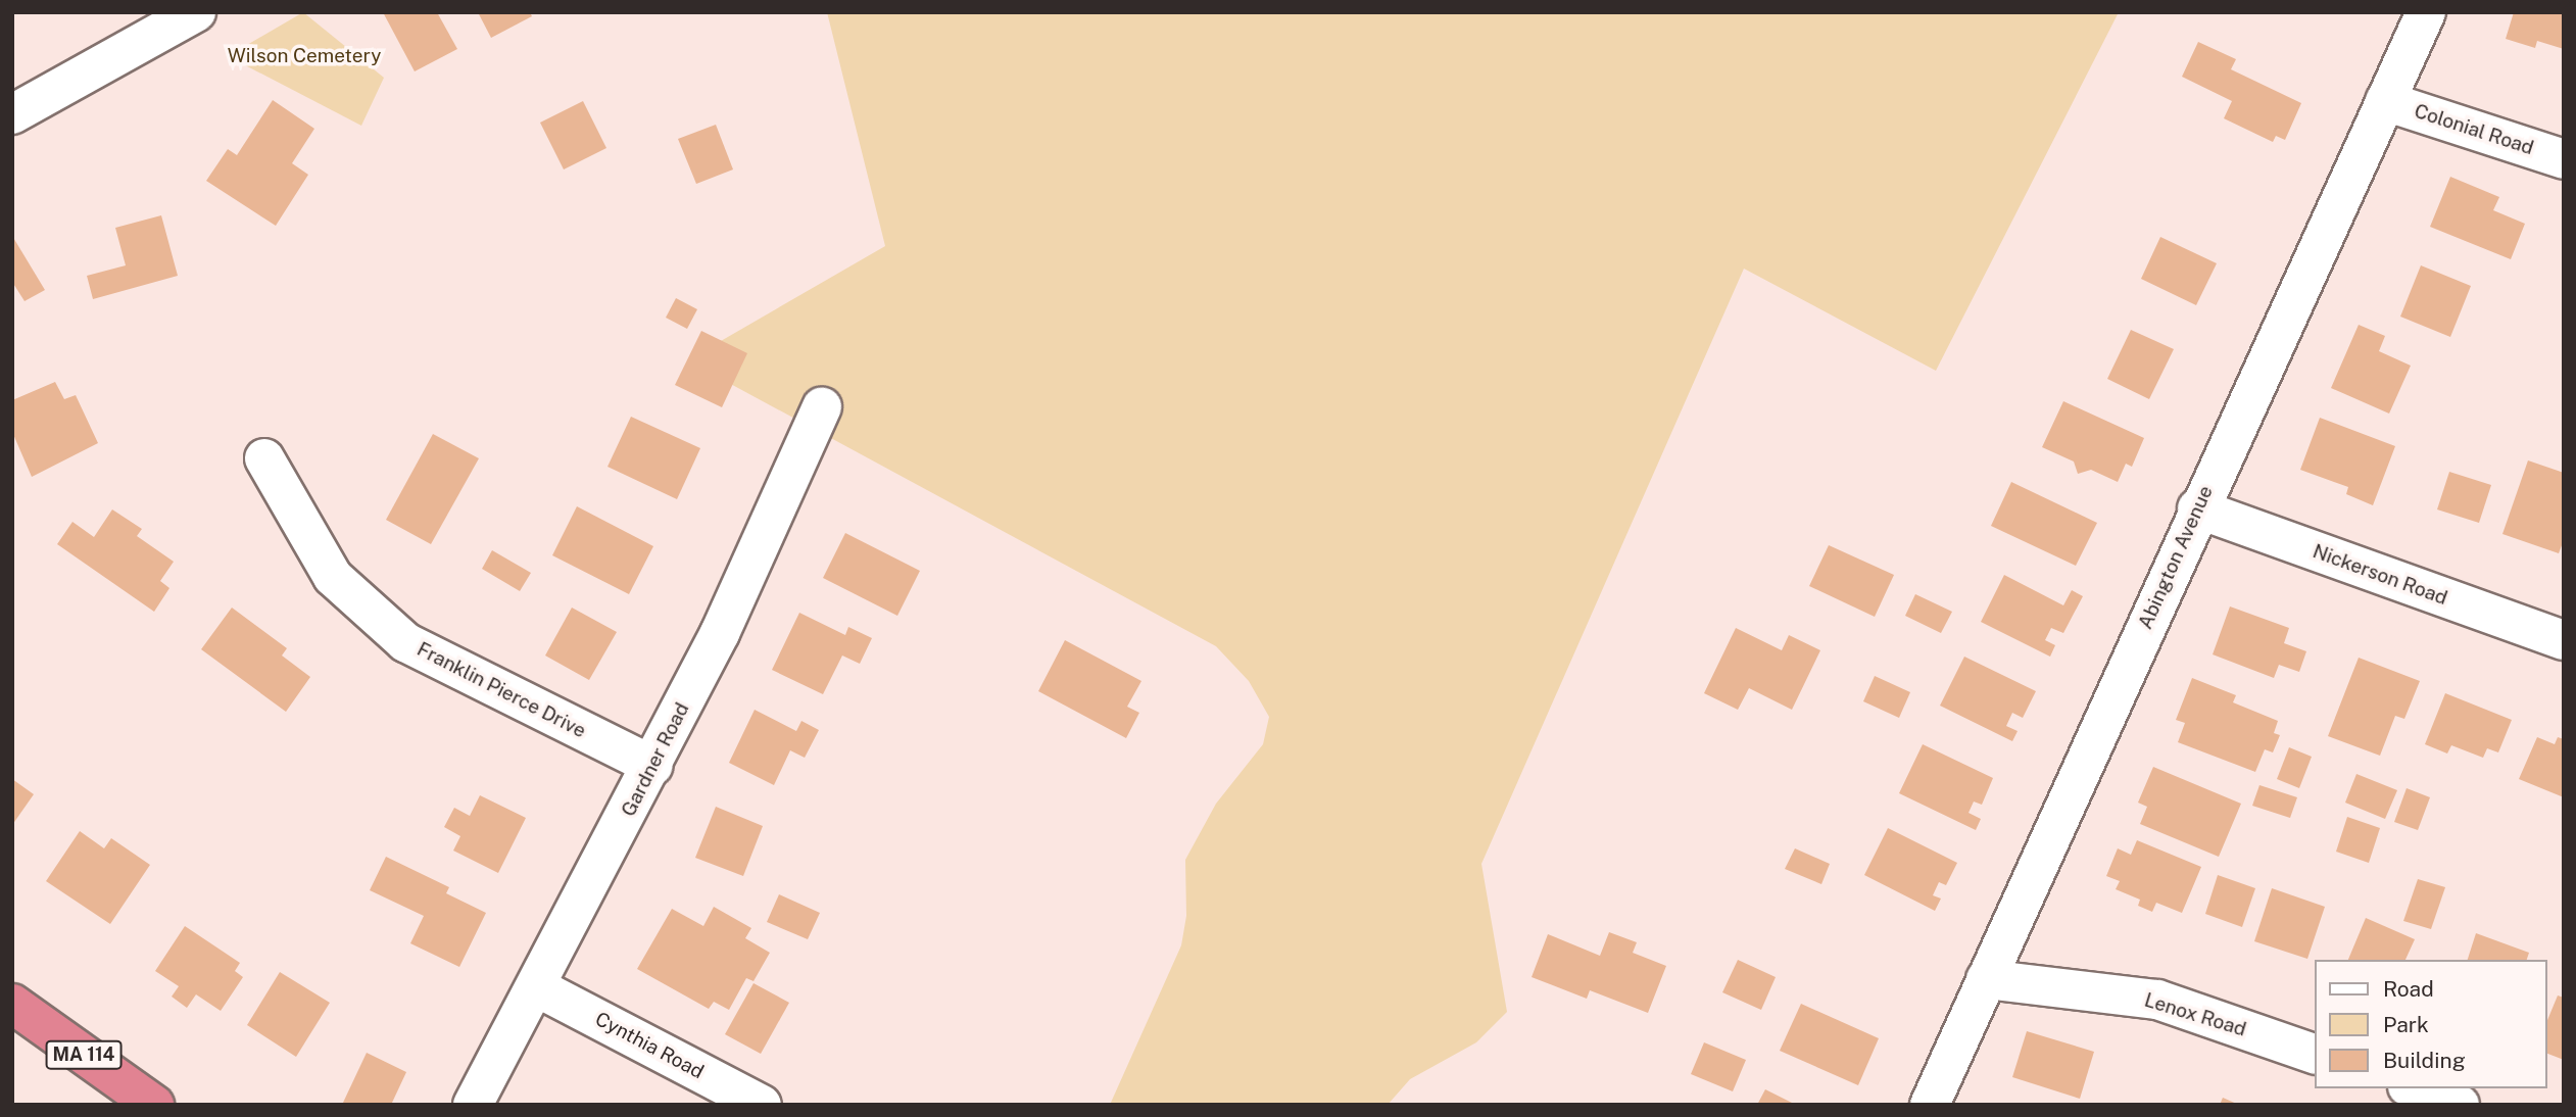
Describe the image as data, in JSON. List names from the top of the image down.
{
  "streets": {
    "highway": ["MA 114"],
    "street": [
      "Colonial Road",
      "Abington Avenue",
      "Nickerson Road",
      "Franklin Pierce Drive",
      "Gardner Road",
      "Lenox Road",
      "Cynthia Road"
    ]
  },
  "crossings": [
    ["Colonial Road", "Abington Avenue"],
    ["Abington Avenue", "Nickerson Road"],
    ["Abington Avenue", "Lenox Road"],
    ["Franklin Pierce Drive", "Gardner Road"],
    ["Gardner Road", "Cynthia Road"]
  ],
  "parks": ["Wilson Cemetery"],
  "legend": ["Road", "Park", "Building"]
}
